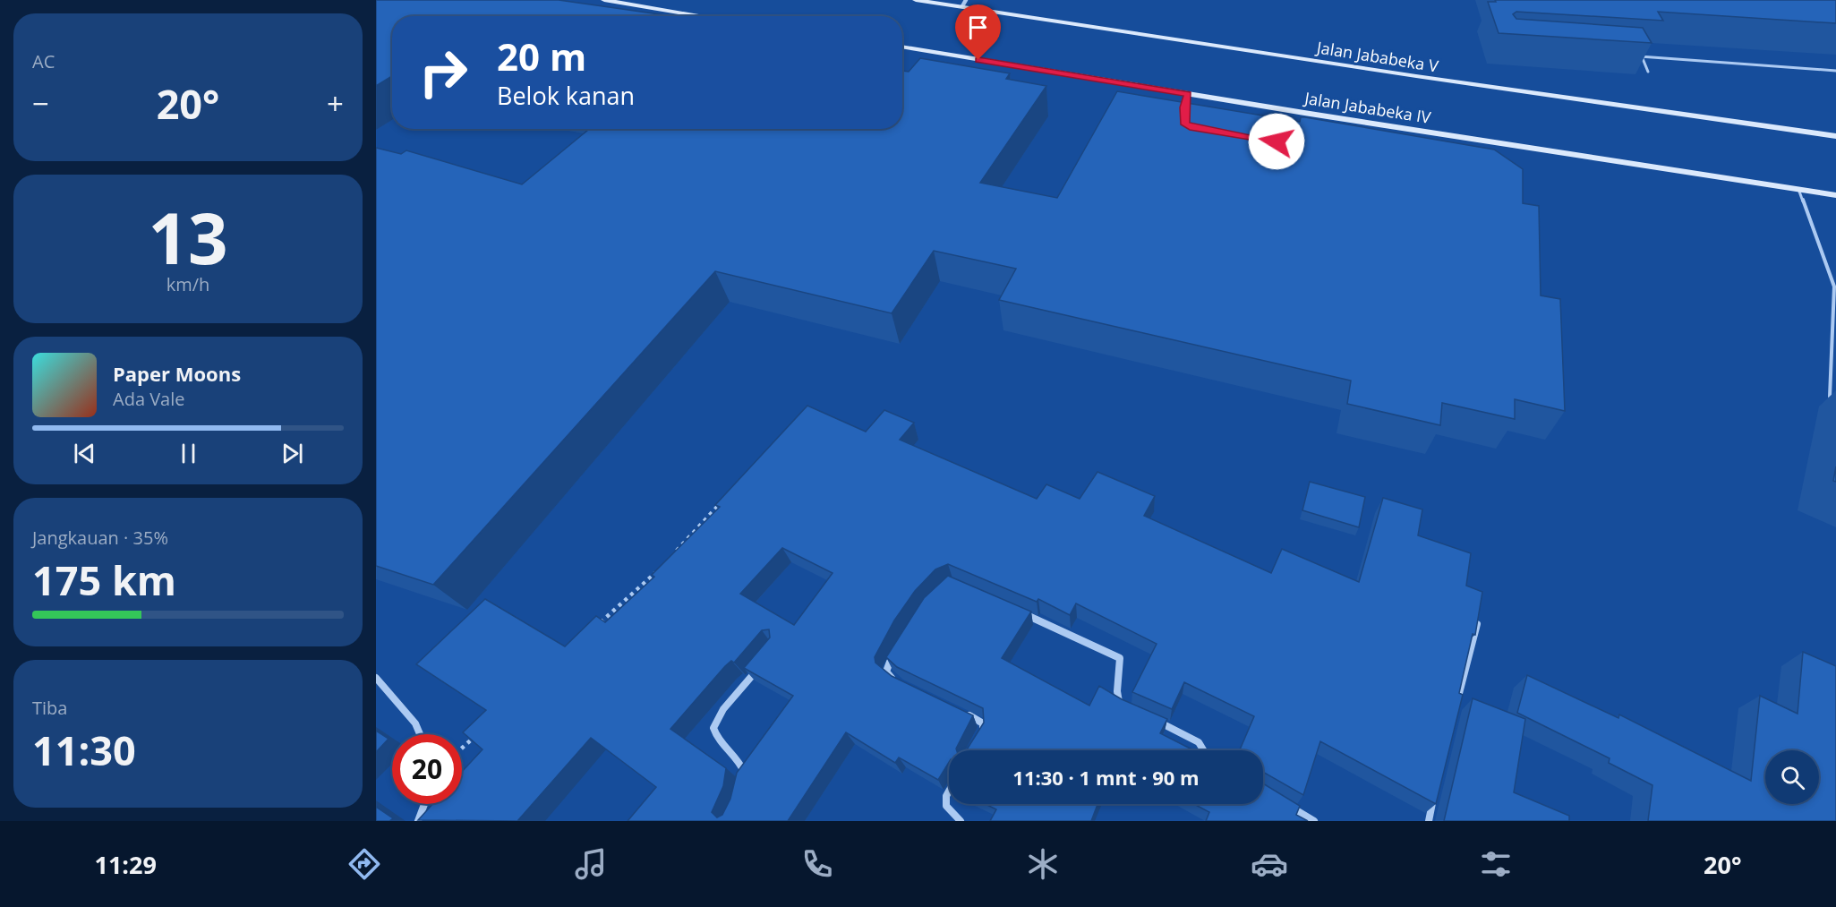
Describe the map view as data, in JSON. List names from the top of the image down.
{
  "streets": {
    "street": ["Jalan Jababeka V", "Jalan Jababeka IV"]
  },
  "page": {
    "tile": [
      "AC",
      ["13", "km/h"],
      ["Jangkauan · 35%", "175 km"],
      ["Tiba", "11:30"]
    ],
    "turn": ["20 m", "Belok kanan"],
    "heat": ["−", "20°", "+"],
    "song": ["Paper Moons", "Ada Vale"],
    "limit": "20",
    "trip": "11:30 · 1 mnt · 90 m",
    "tabs": ["11:29", "20°"]
  }
}
